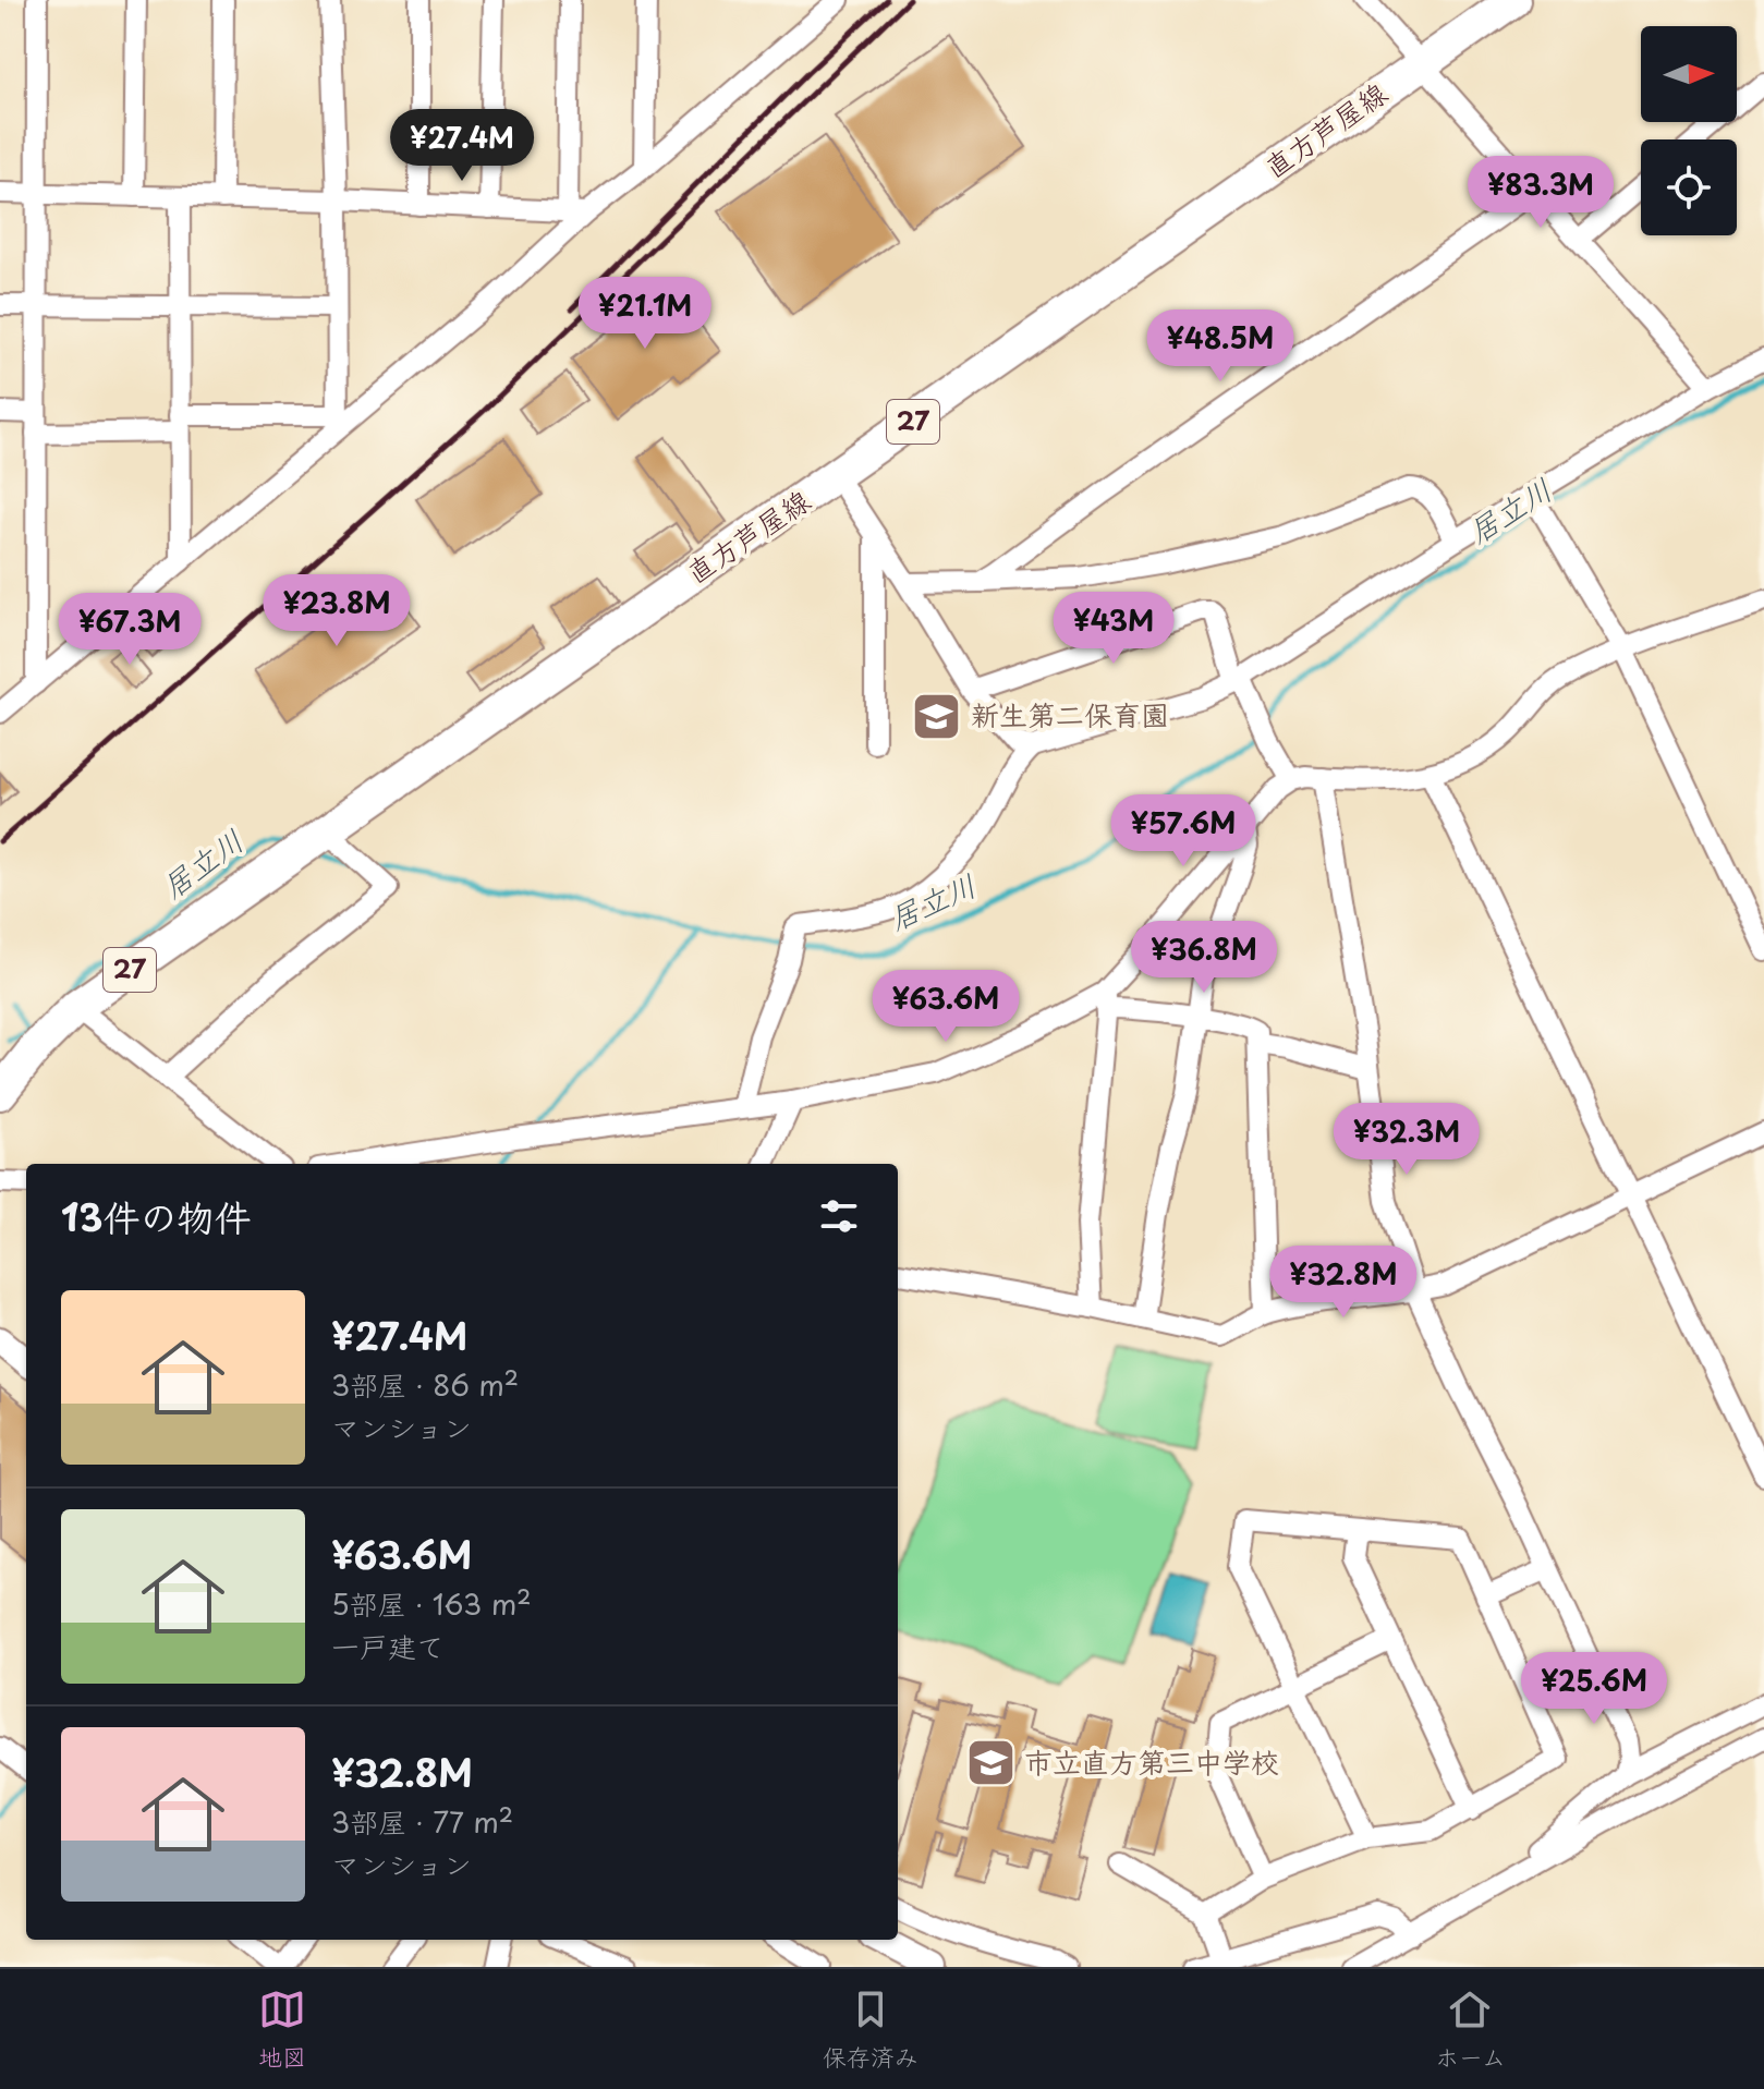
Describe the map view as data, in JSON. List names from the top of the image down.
{
  "streets": {
    "main road": ["直方芦屋線", "27"]
  },
  "water": ["居立川"],
  "places": {
    "school or university": ["新生第二保育園", "市立直方第三中学校"]
  },
  "north": "right",
  "page": {
    "price": [
      "¥27.4M",
      "¥83.3M",
      "¥21.1M",
      "¥48.5M",
      "¥23.8M",
      "¥43M",
      "¥67.3M",
      "¥57.6M",
      "¥36.8M",
      "¥63.6M",
      "¥32.3M",
      "¥32.8M",
      "¥25.6M"
    ],
    "heading": "13件の物件",
    "list": [
      {
        "name": "¥27.4M",
        "note": "3部屋 · 86 m² · マンション"
      },
      {
        "name": "¥63.6M",
        "note": "5部屋 · 163 m² · 一戸建て"
      },
      {
        "name": "¥32.8M",
        "note": "3部屋 · 77 m² · マンション"
      }
    ],
    "tabs": ["地図", "保存済み", "ホーム"]
  }
}
